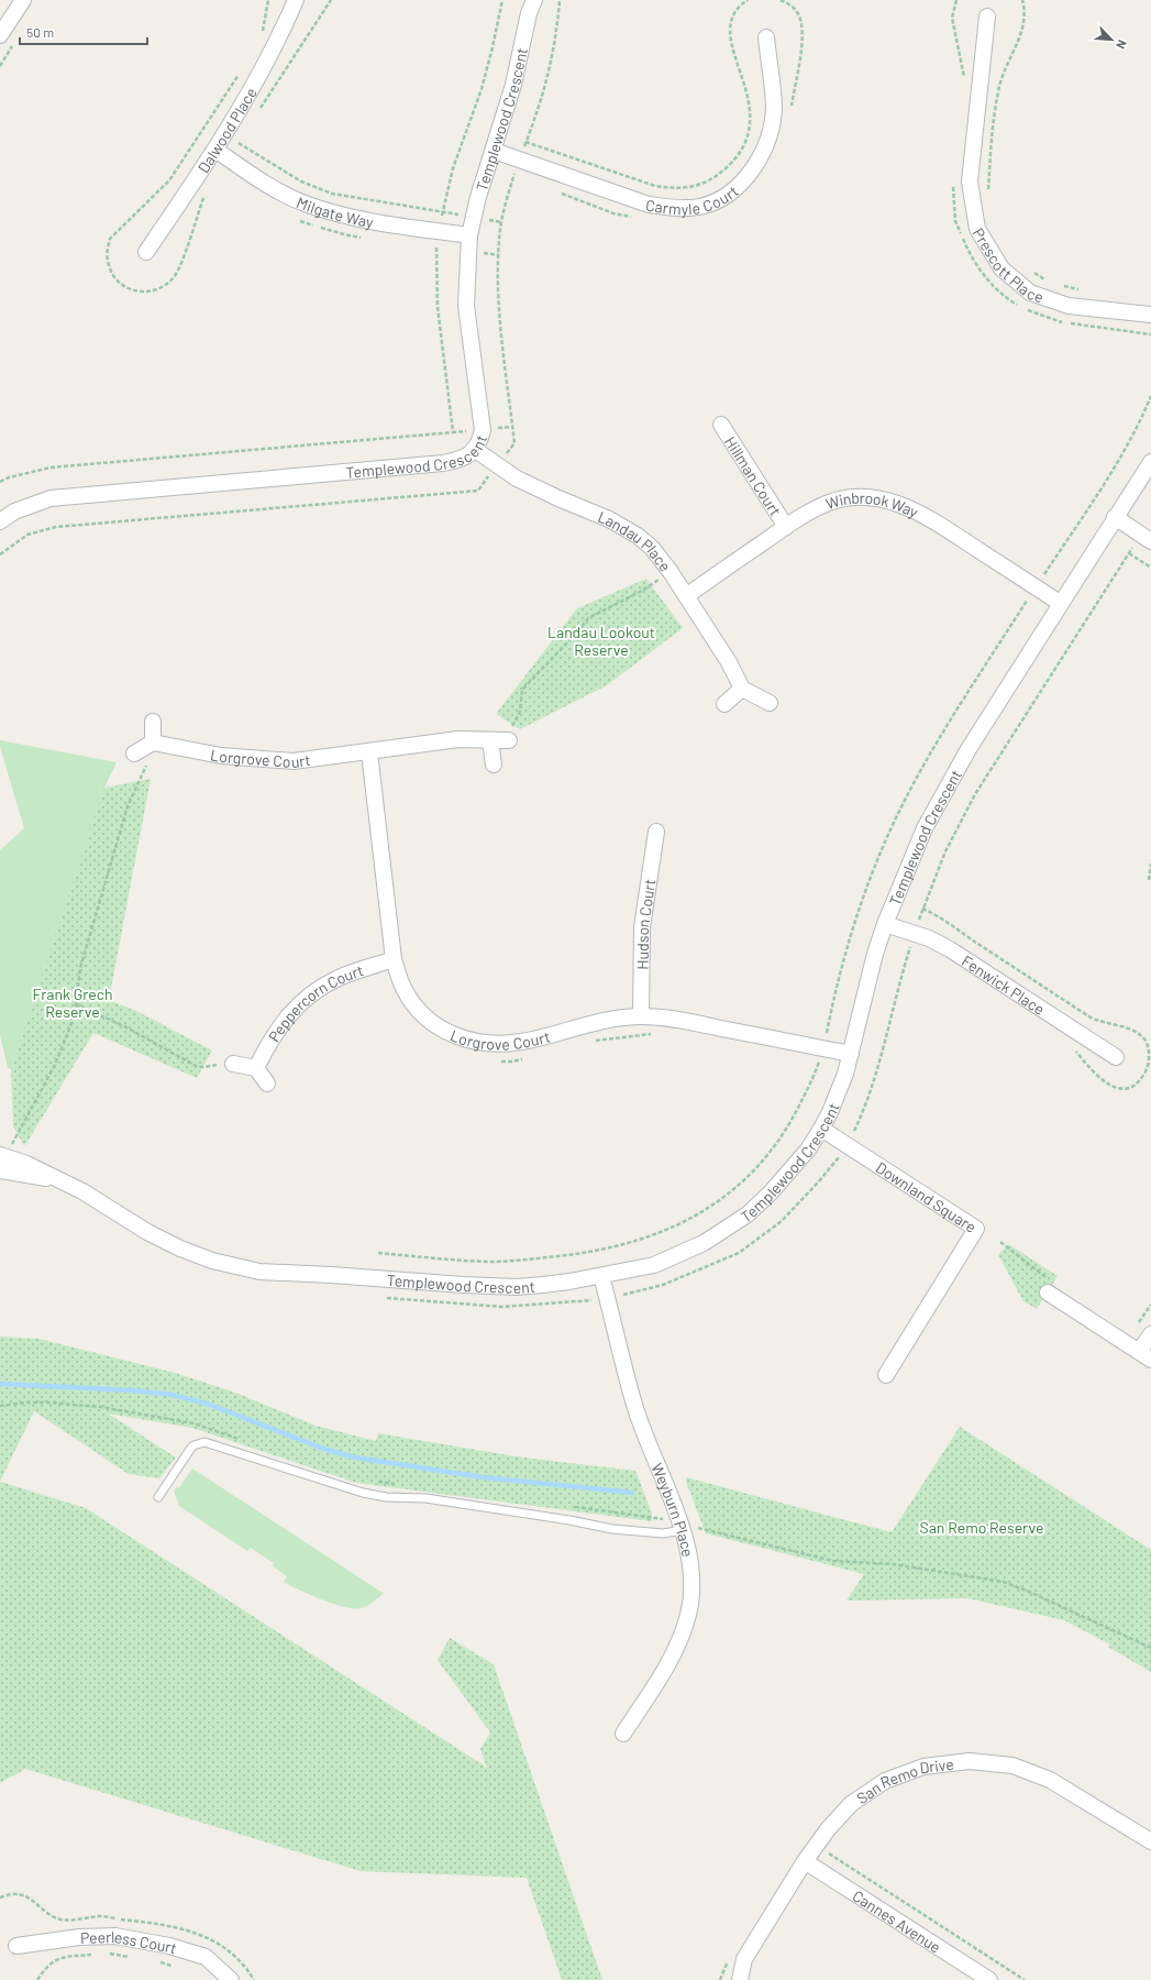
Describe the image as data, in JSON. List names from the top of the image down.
{
  "streets": {
    "street": [
      "Templewood Crescent",
      "Dalwood Place",
      "Carmyle Court",
      "Milgate Way",
      "Prescott Place",
      "Hillman Court",
      "Winbrook Way",
      "Landau Place",
      "Lorgrove Court",
      "Hudson Court",
      "Fenwick Place",
      "Peppercorn Court",
      "Downland Square",
      "Weyburn Place",
      "San Remo Drive",
      "Cannes Avenue",
      "Peerless Court"
    ]
  },
  "crossings": [
    ["Templewood Crescent", "Carmyle Court"],
    ["Templewood Crescent", "Milgate Way"],
    ["Templewood Crescent", "Winbrook Way"],
    ["Templewood Crescent", "Landau Place"],
    ["Templewood Crescent", "Lorgrove Court"],
    ["Templewood Crescent", "Fenwick Place"],
    ["Templewood Crescent", "Downland Square"],
    ["Templewood Crescent", "Weyburn Place"],
    ["Dalwood Place", "Milgate Way"],
    ["Hillman Court", "Winbrook Way"],
    ["Winbrook Way", "Landau Place"],
    ["Lorgrove Court", "Hudson Court"],
    ["Lorgrove Court", "Peppercorn Court"],
    ["San Remo Drive", "Cannes Avenue"]
  ],
  "parks": ["Landau Lookout Reserve", "Frank Grech Reserve", "San Remo Reserve"],
  "scale_bar": "50 m",
  "north": "bottom right"
}
